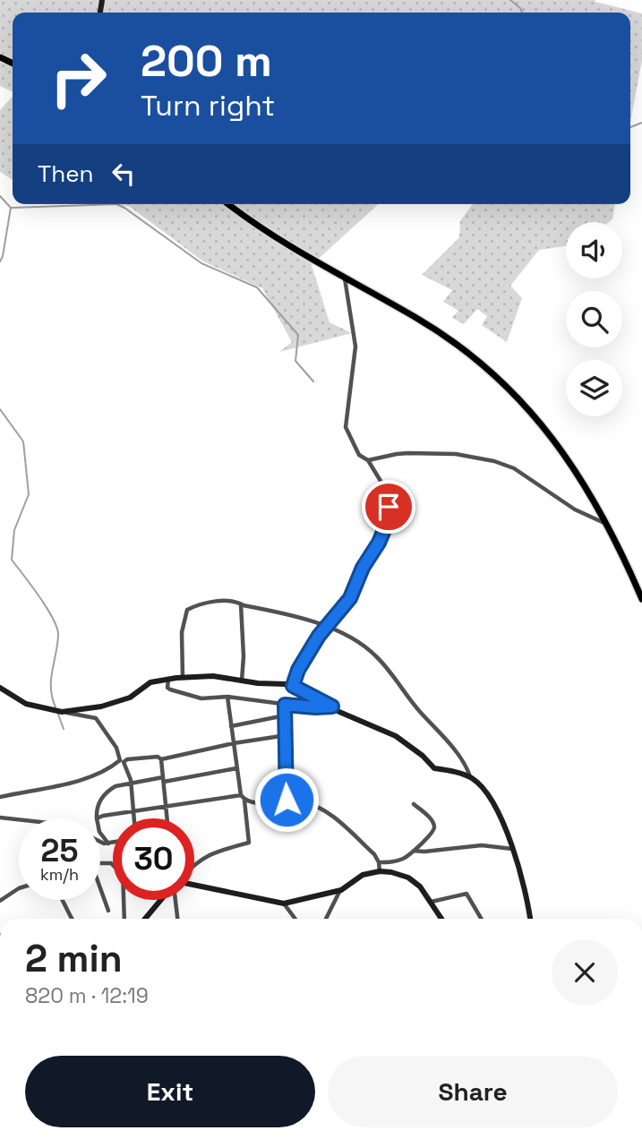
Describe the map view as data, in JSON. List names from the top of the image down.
{
  "page": {
    "turn": ["200 m", "Turn right"],
    "then": "Then",
    "speed": "25 km/h",
    "limit": "30",
    "heading": ["2 min", "820 m · 12:19"],
    "buttons": ["Exit", "Share"]
  }
}
